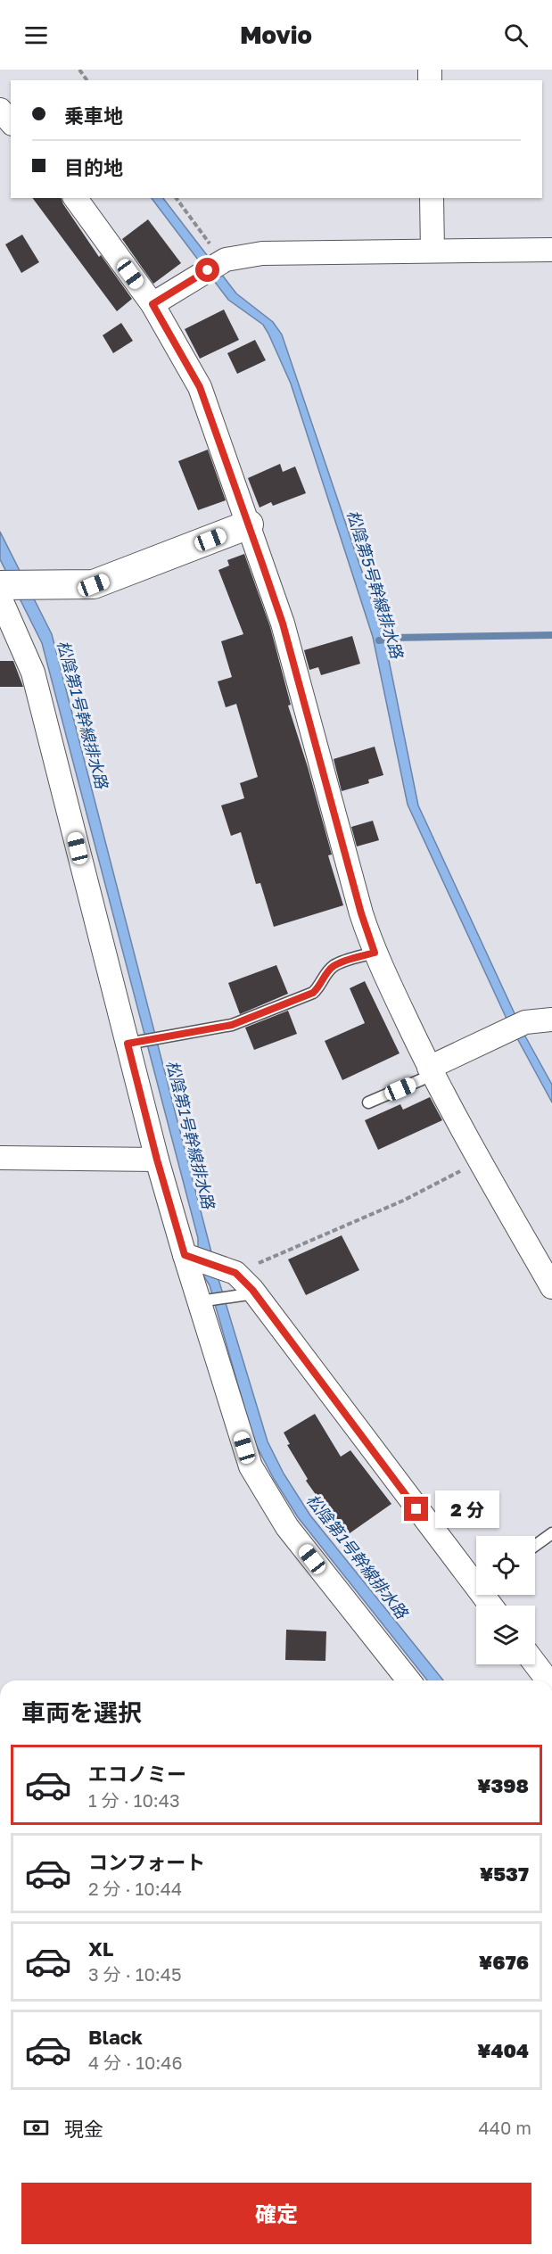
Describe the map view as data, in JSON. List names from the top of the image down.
{
  "water": ["松陰第5号幹線排水路", "松陰第1号幹線排水路"],
  "page": {
    "header": "Movio",
    "banner": ["乗車地", "目的地"],
    "bubble": "2 分",
    "heading": "車両を選択",
    "list": [
      {
        "name": "エコノミー",
        "note": "1 分 · 10:43",
        "value": "¥398"
      },
      {
        "name": "コンフォート",
        "note": "2 分 · 10:44",
        "value": "¥537"
      },
      {
        "name": "XL",
        "note": "3 分 · 10:45",
        "value": "¥676"
      },
      {
        "name": "Black",
        "note": "4 分 · 10:46",
        "value": "¥404"
      }
    ],
    "pay": ["現金", "440 m"],
    "buttons": "確定"
  }
}
